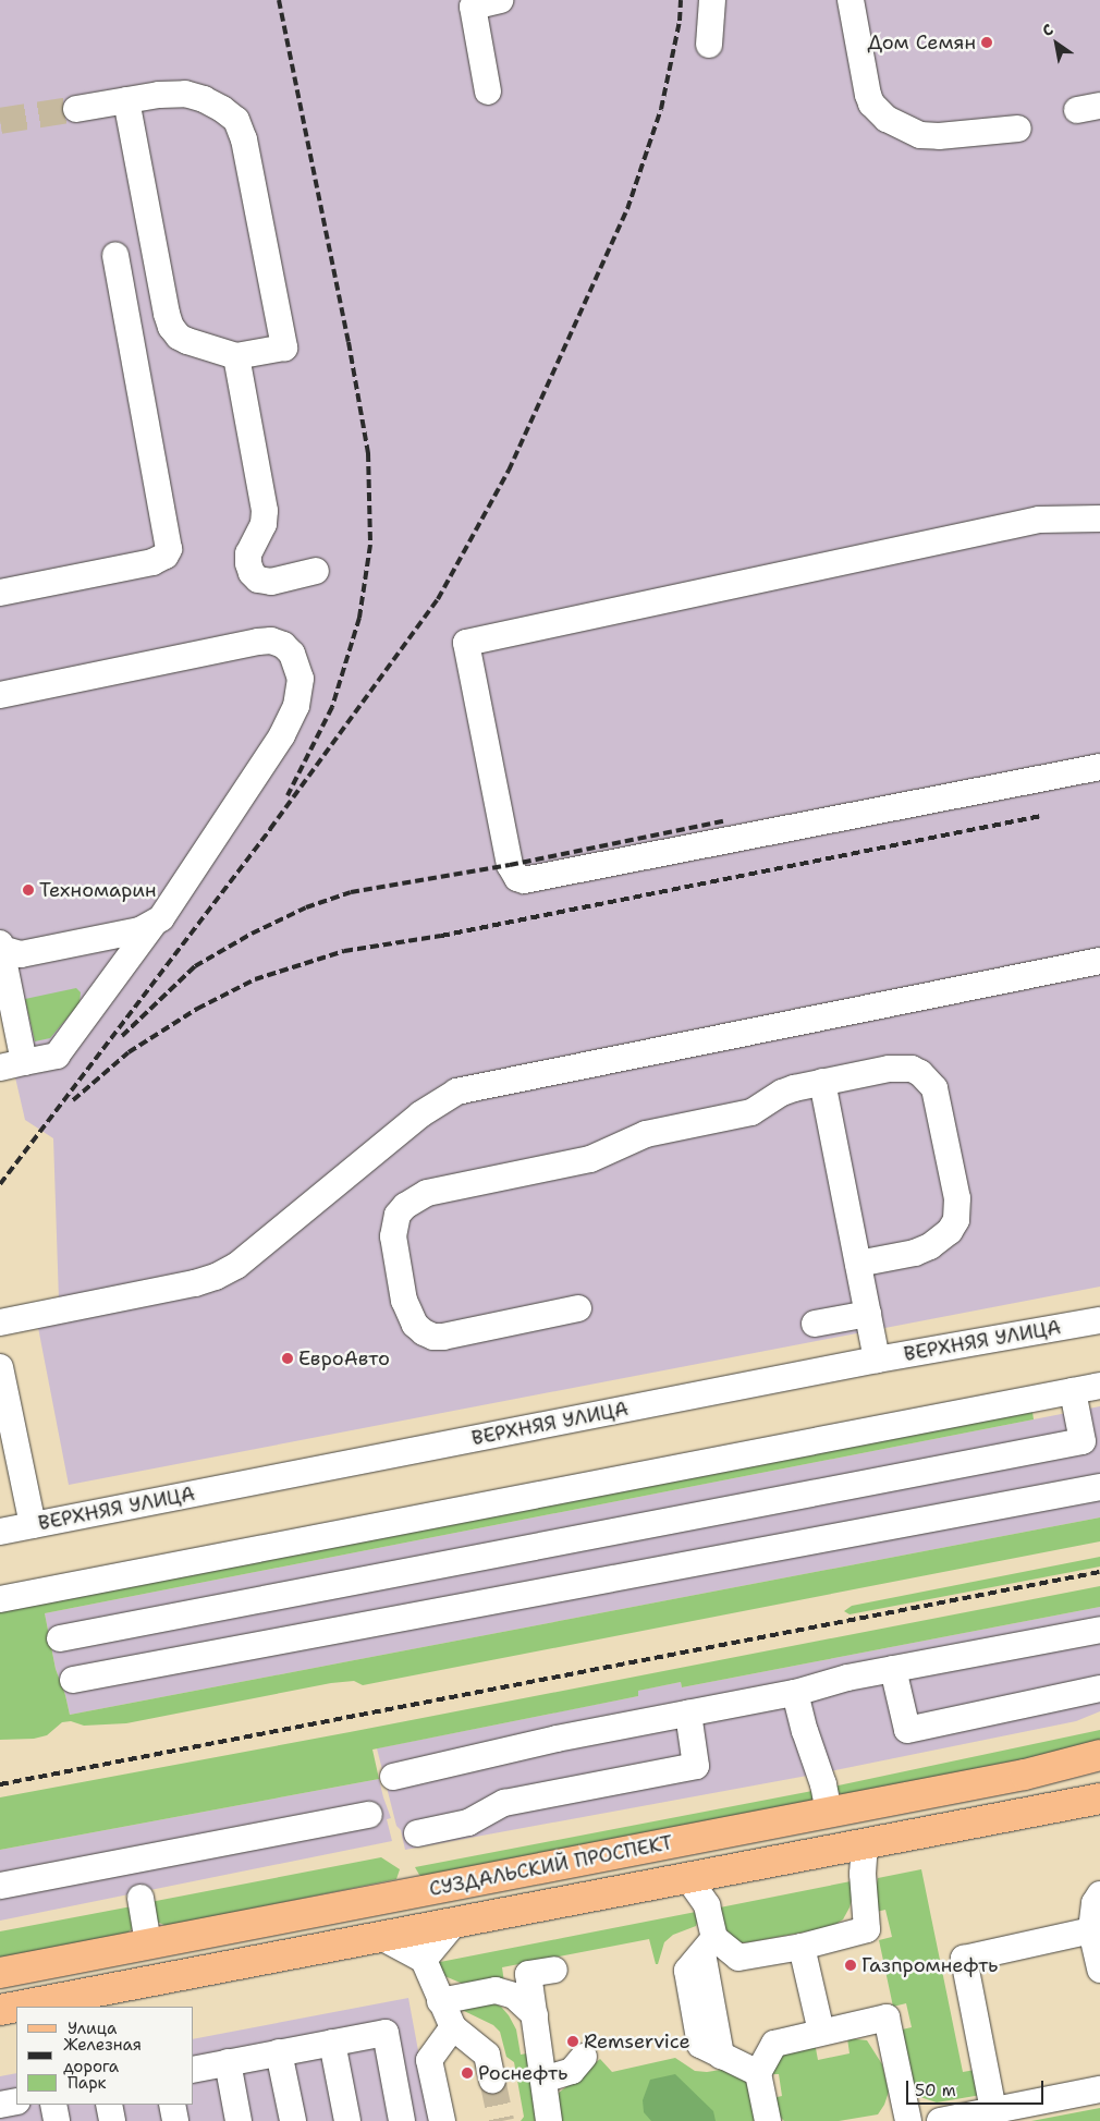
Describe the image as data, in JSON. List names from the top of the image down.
{
  "streets": {
    "main road": ["СУЗДАЛЬСКИЙ ПРОСПЕКТ"],
    "street": ["ВЕРХНЯЯ УЛИЦА"]
  },
  "places": [
    "Дом Семян",
    "Техномарин",
    "ЕвроАвто",
    "Газпромнефть",
    "Remservice",
    "Роснефть"
  ],
  "legend": ["Улица", "Железная дорога", "Парк"],
  "scale_bar": "50 m",
  "north": "top left"
}
